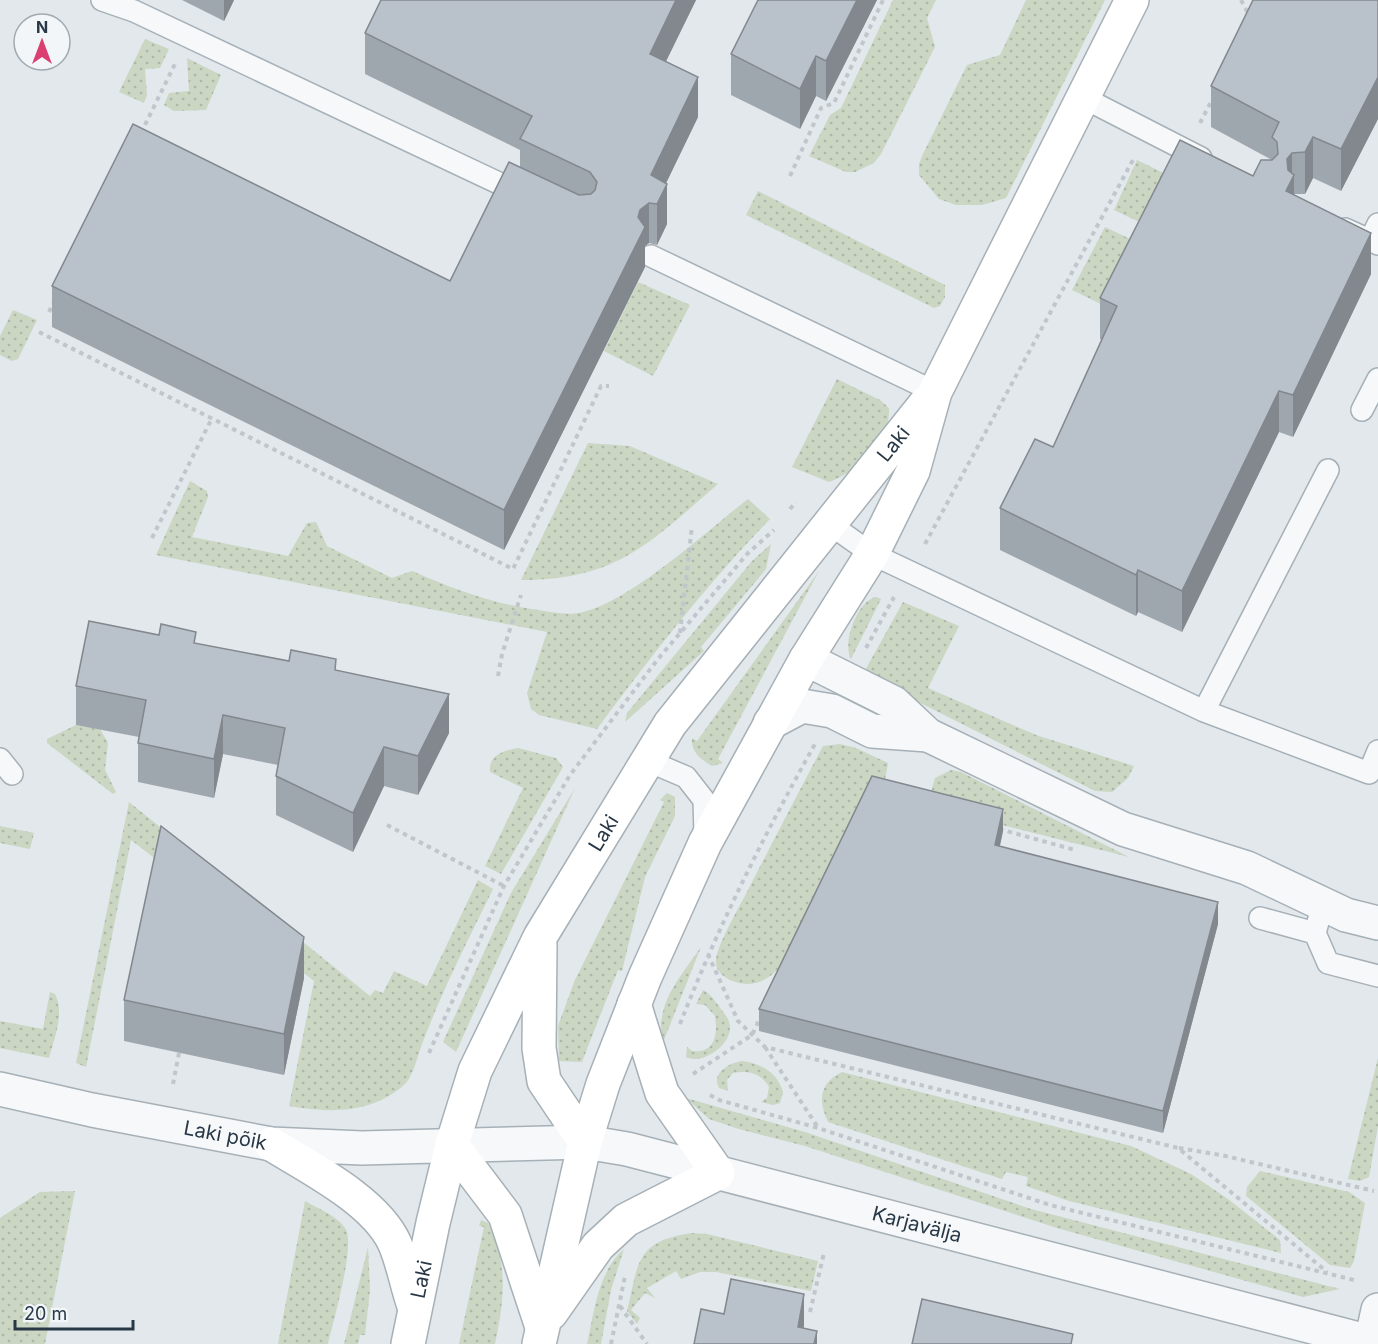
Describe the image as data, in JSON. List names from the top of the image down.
{
  "streets": {
    "street": ["Laki", "Laki põik", "Karjavälja"]
  },
  "crossings": [
    ["Laki", "Laki põik"],
    ["Laki", "Karjavälja"],
    ["Laki põik", "Karjavälja"]
  ],
  "scale_bar": "20 m",
  "north": "top"
}
